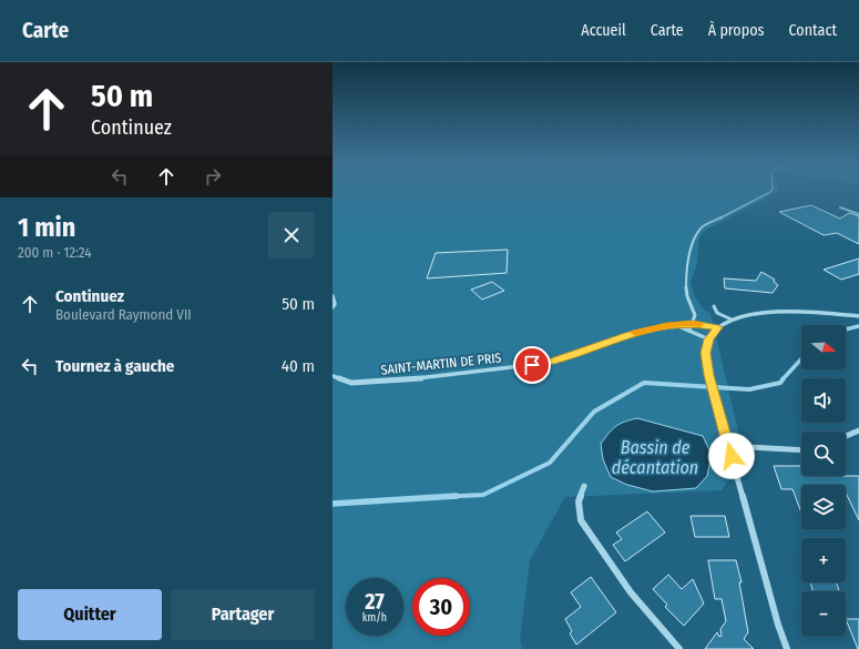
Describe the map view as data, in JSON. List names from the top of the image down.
{
  "streets": {
    "street": ["SAINT-MARTIN DE PRIS"]
  },
  "water": ["Bassin de décantation"],
  "north": "right",
  "page": {
    "header": "Carte",
    "nav": [
      "Accueil",
      "Carte",
      "À propos",
      "Contact"
    ],
    "turn": ["50 m", "Continuez"],
    "heading": ["1 min", "200 m · 12:24"],
    "list": [
      {
        "name": "Continuez",
        "note": "Boulevard Raymond VII",
        "value": "50 m"
      },
      {
        "name": "Tournez à gauche",
        "value": "40 m"
      }
    ],
    "map_buttons": ["+", "−"],
    "speed": "27 km/h",
    "limit": "30",
    "buttons": ["Quitter", "Partager"]
  }
}
